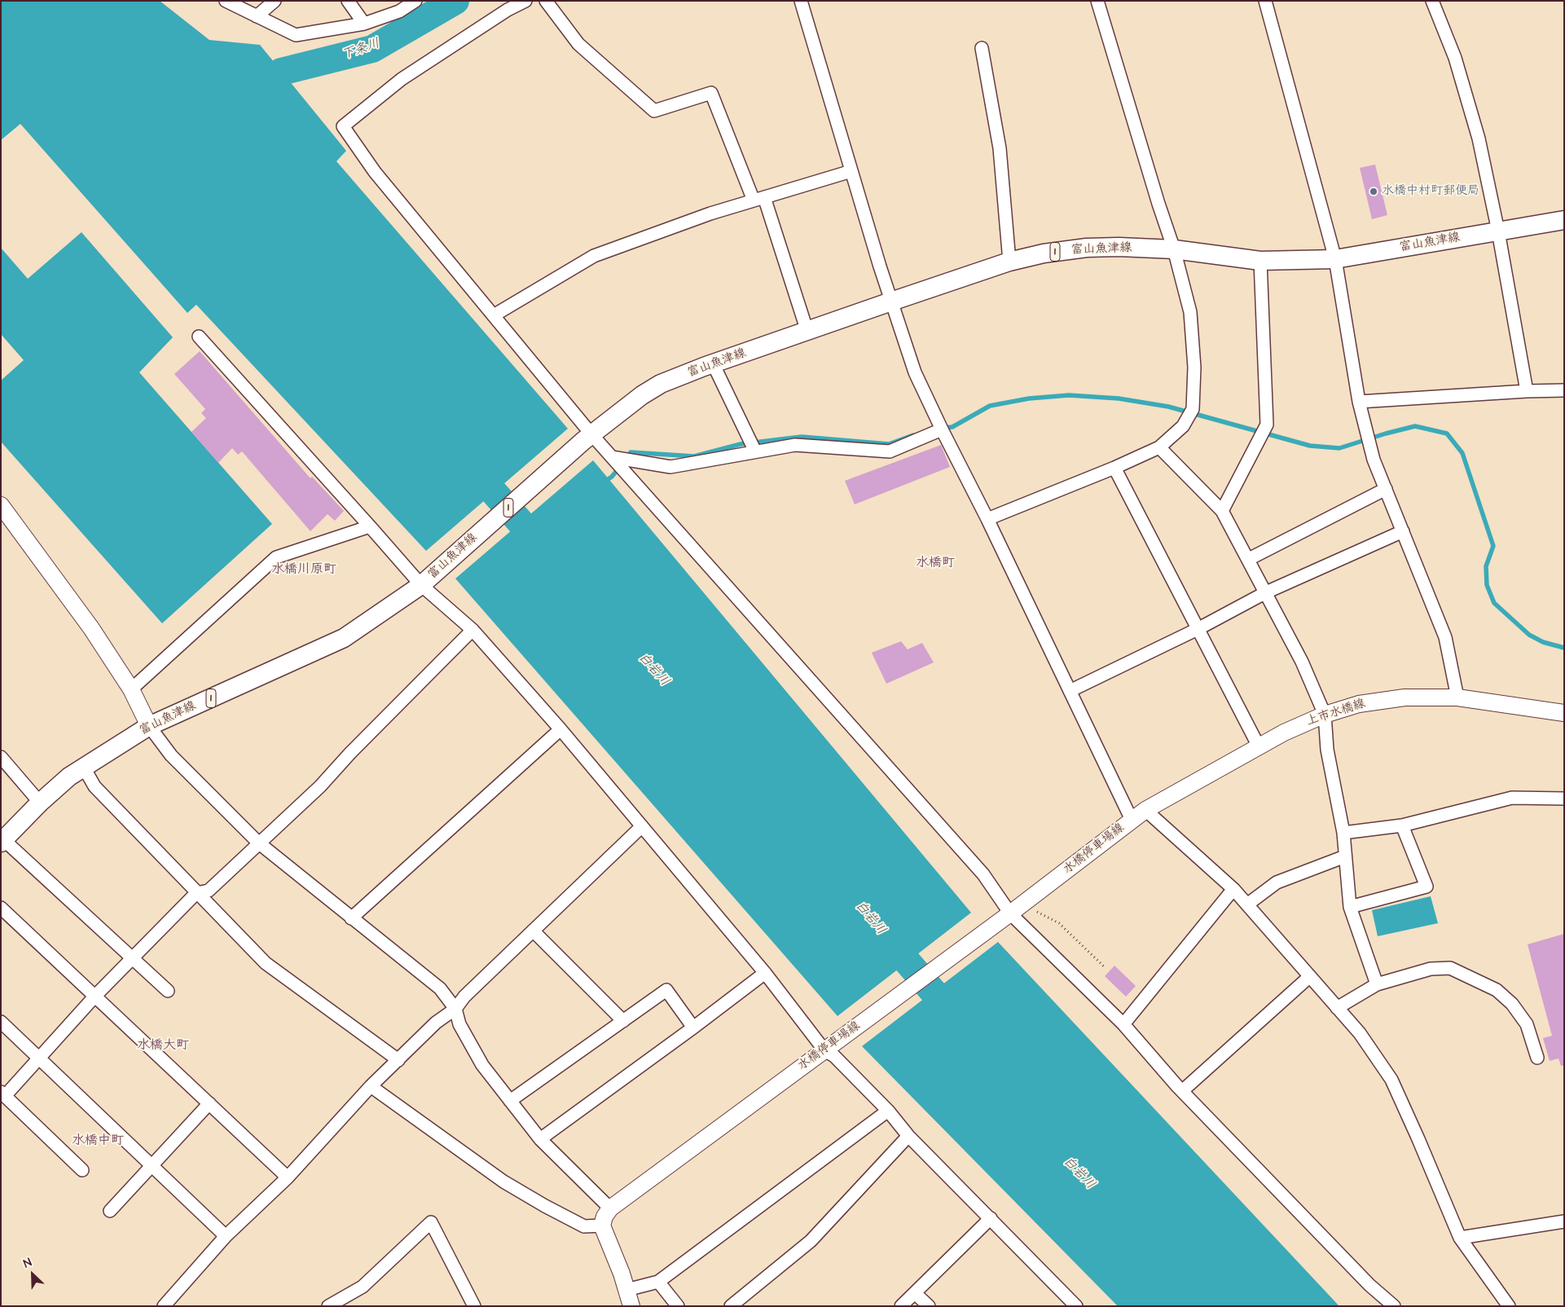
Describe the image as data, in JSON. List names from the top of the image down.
{
  "streets": {
    "main road": [
      "富山魚津線",
      "1",
      "上市水橋線",
      "水橋停車場線"
    ]
  },
  "crossings": [
    ["上市水橋線", "水橋停車場線"]
  ],
  "districts": [
    "水橋町",
    "水橋川原町",
    "水橋大町",
    "水橋中町"
  ],
  "water": ["下条川", "白岩川"],
  "places": ["水橋中村町郵便局"],
  "north": "top left"
}
